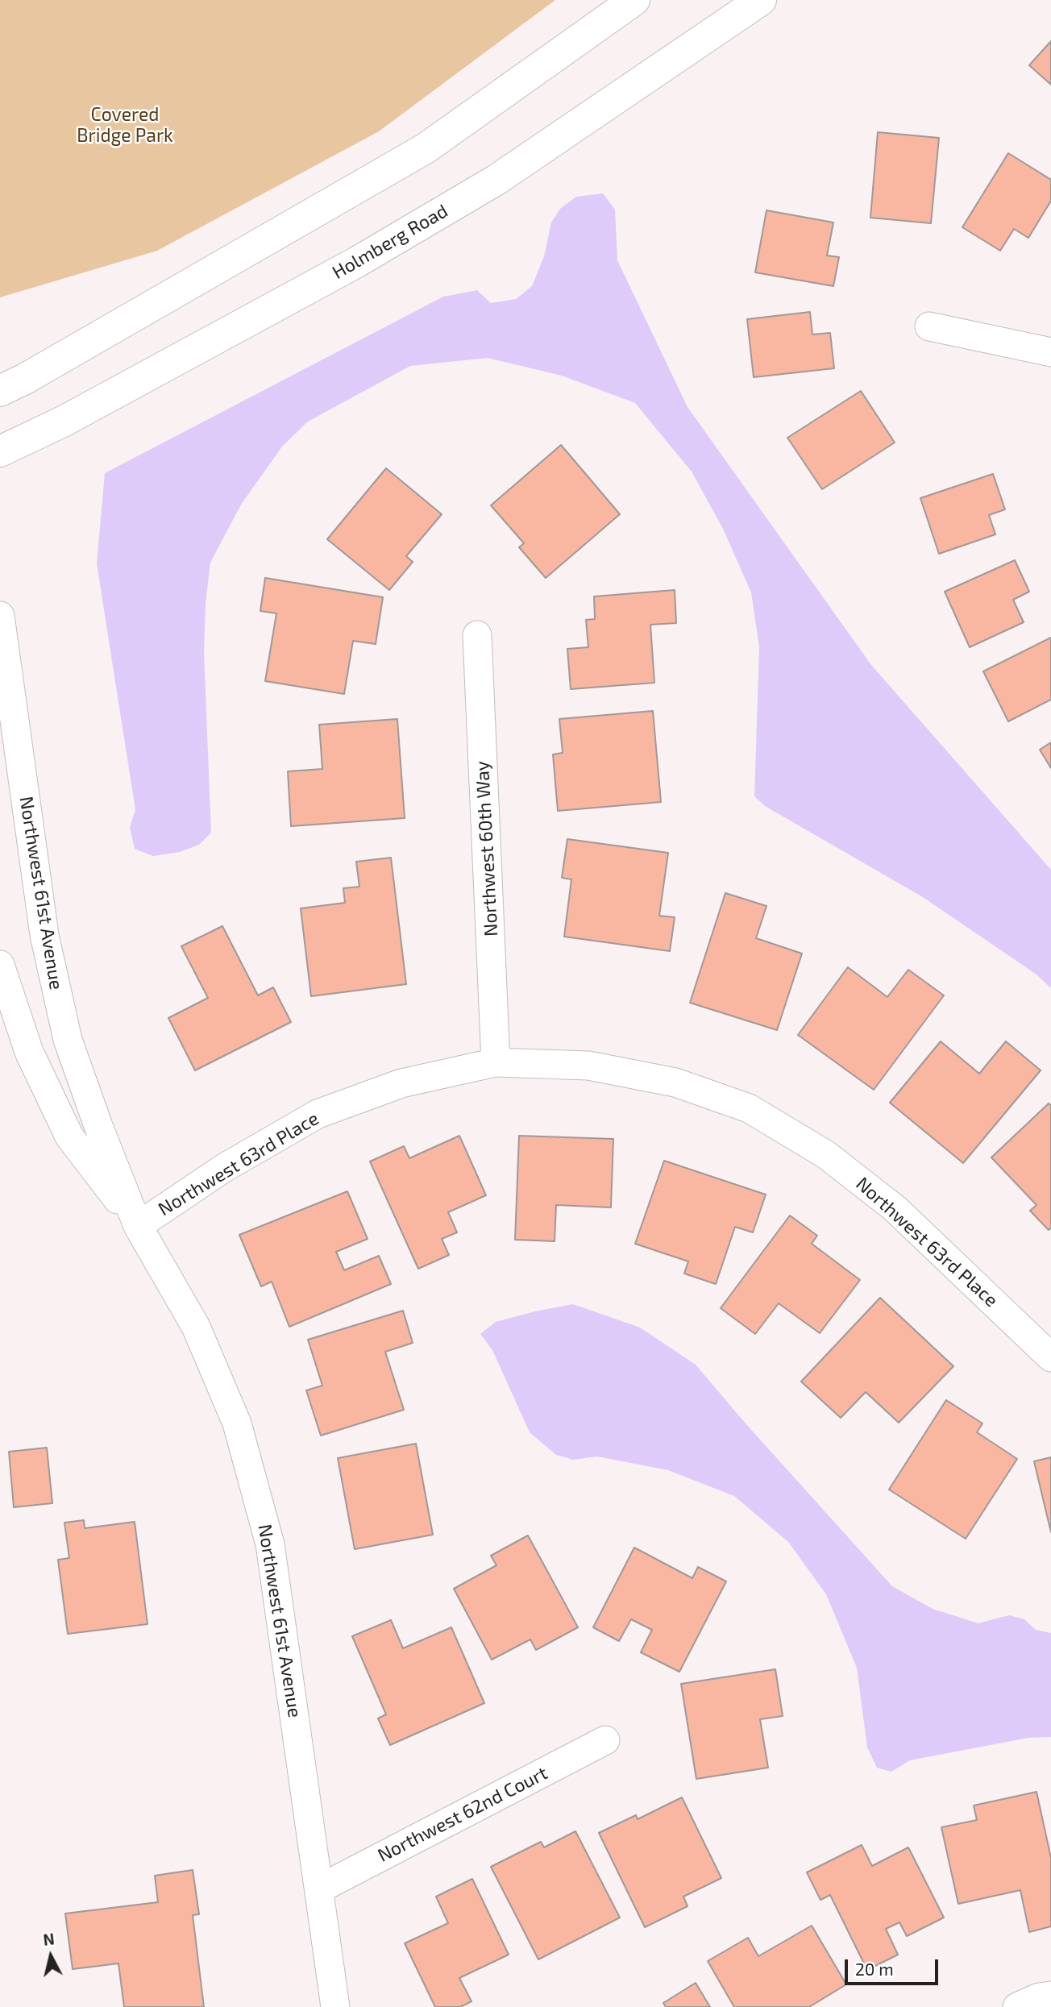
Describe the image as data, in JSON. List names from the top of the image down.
{
  "streets": {
    "street": [
      "Holmberg Road",
      "Northwest 60th Way",
      "Northwest 61st Avenue",
      "Northwest 63rd Place",
      "Northwest 62nd Court"
    ]
  },
  "crossings": [
    ["Northwest 60th Way", "Northwest 63rd Place"],
    ["Northwest 61st Avenue", "Northwest 63rd Place"],
    ["Northwest 61st Avenue", "Northwest 62nd Court"]
  ],
  "parks": ["Covered Bridge Park"],
  "scale_bar": "20 m",
  "north": "top"
}
